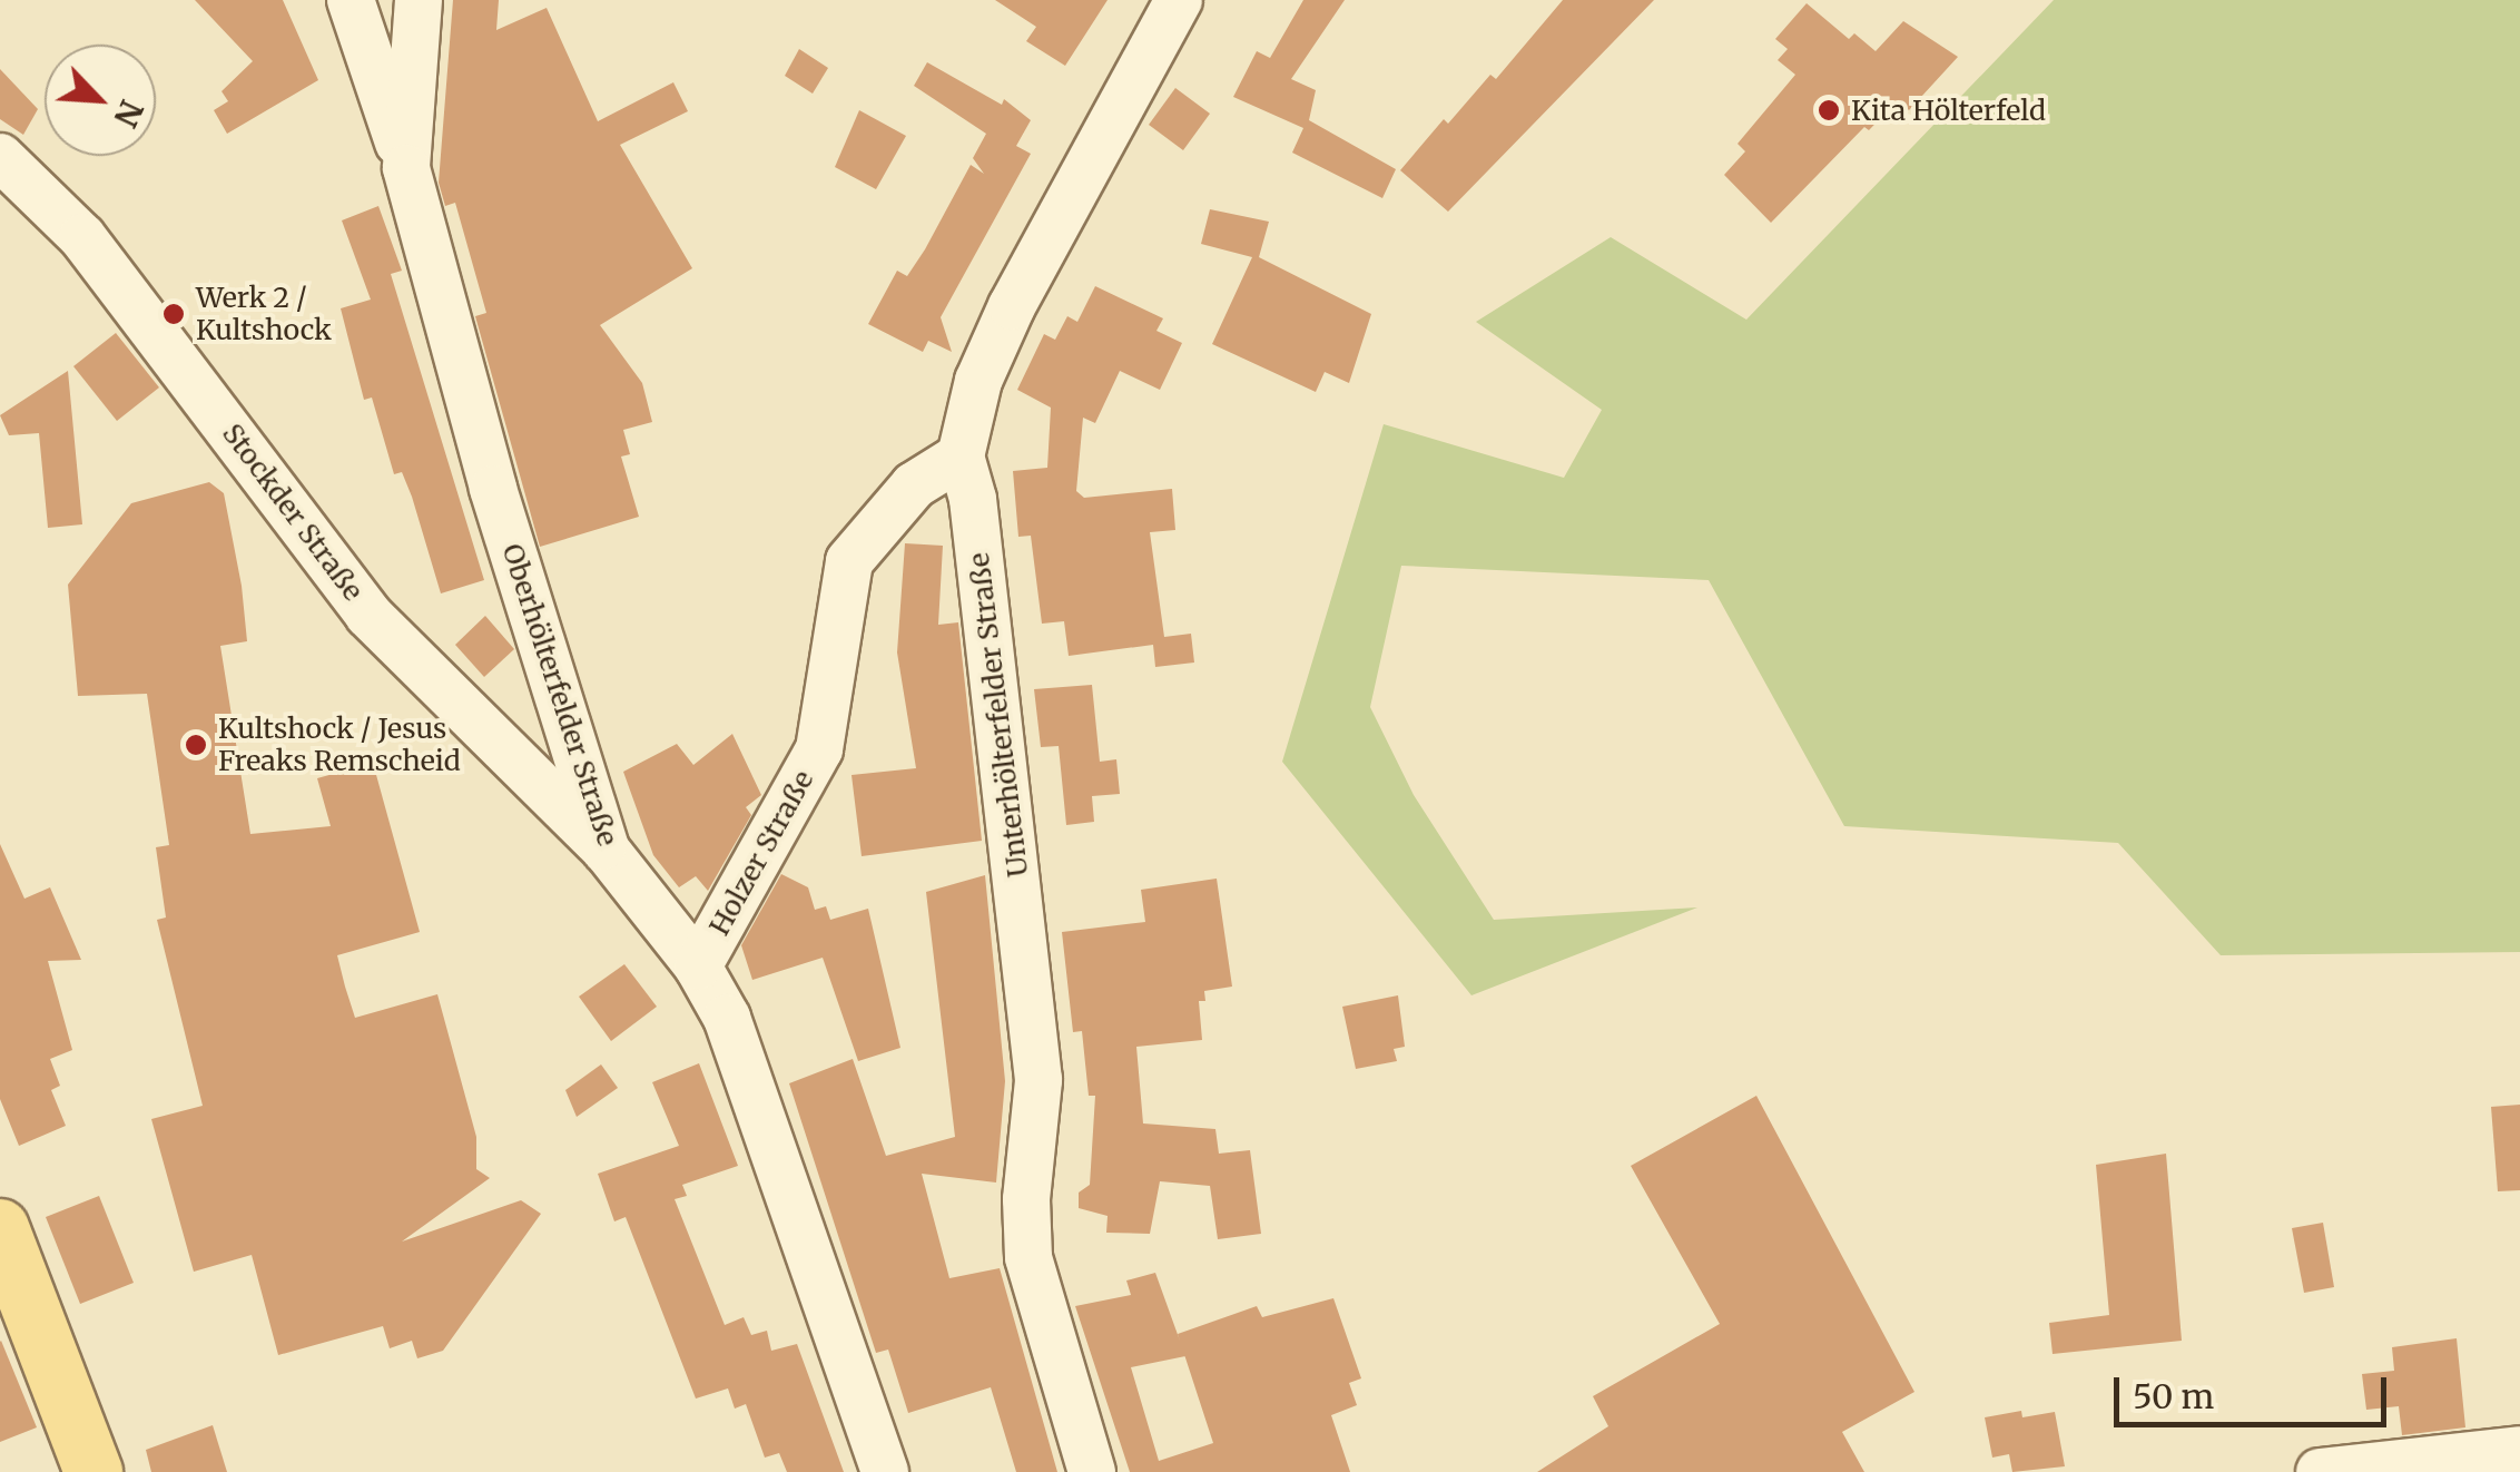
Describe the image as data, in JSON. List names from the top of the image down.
{
  "streets": {
    "street": [
      "Stockder Straße",
      "Oberhölterfelder Straße",
      "Unterhölterfelder Straße",
      "Holzer Straße"
    ]
  },
  "crossings": [
    ["Stockder Straße", "Oberhölterfelder Straße"],
    ["Oberhölterfelder Straße", "Holzer Straße"],
    ["Unterhölterfelder Straße", "Holzer Straße"]
  ],
  "places": ["Kita Hölterfeld", "Werk 2 / Kultshock", "Kultshock / Jesus Freaks Remscheid"],
  "scale_bar": "50 m",
  "north": "bottom right"
}
